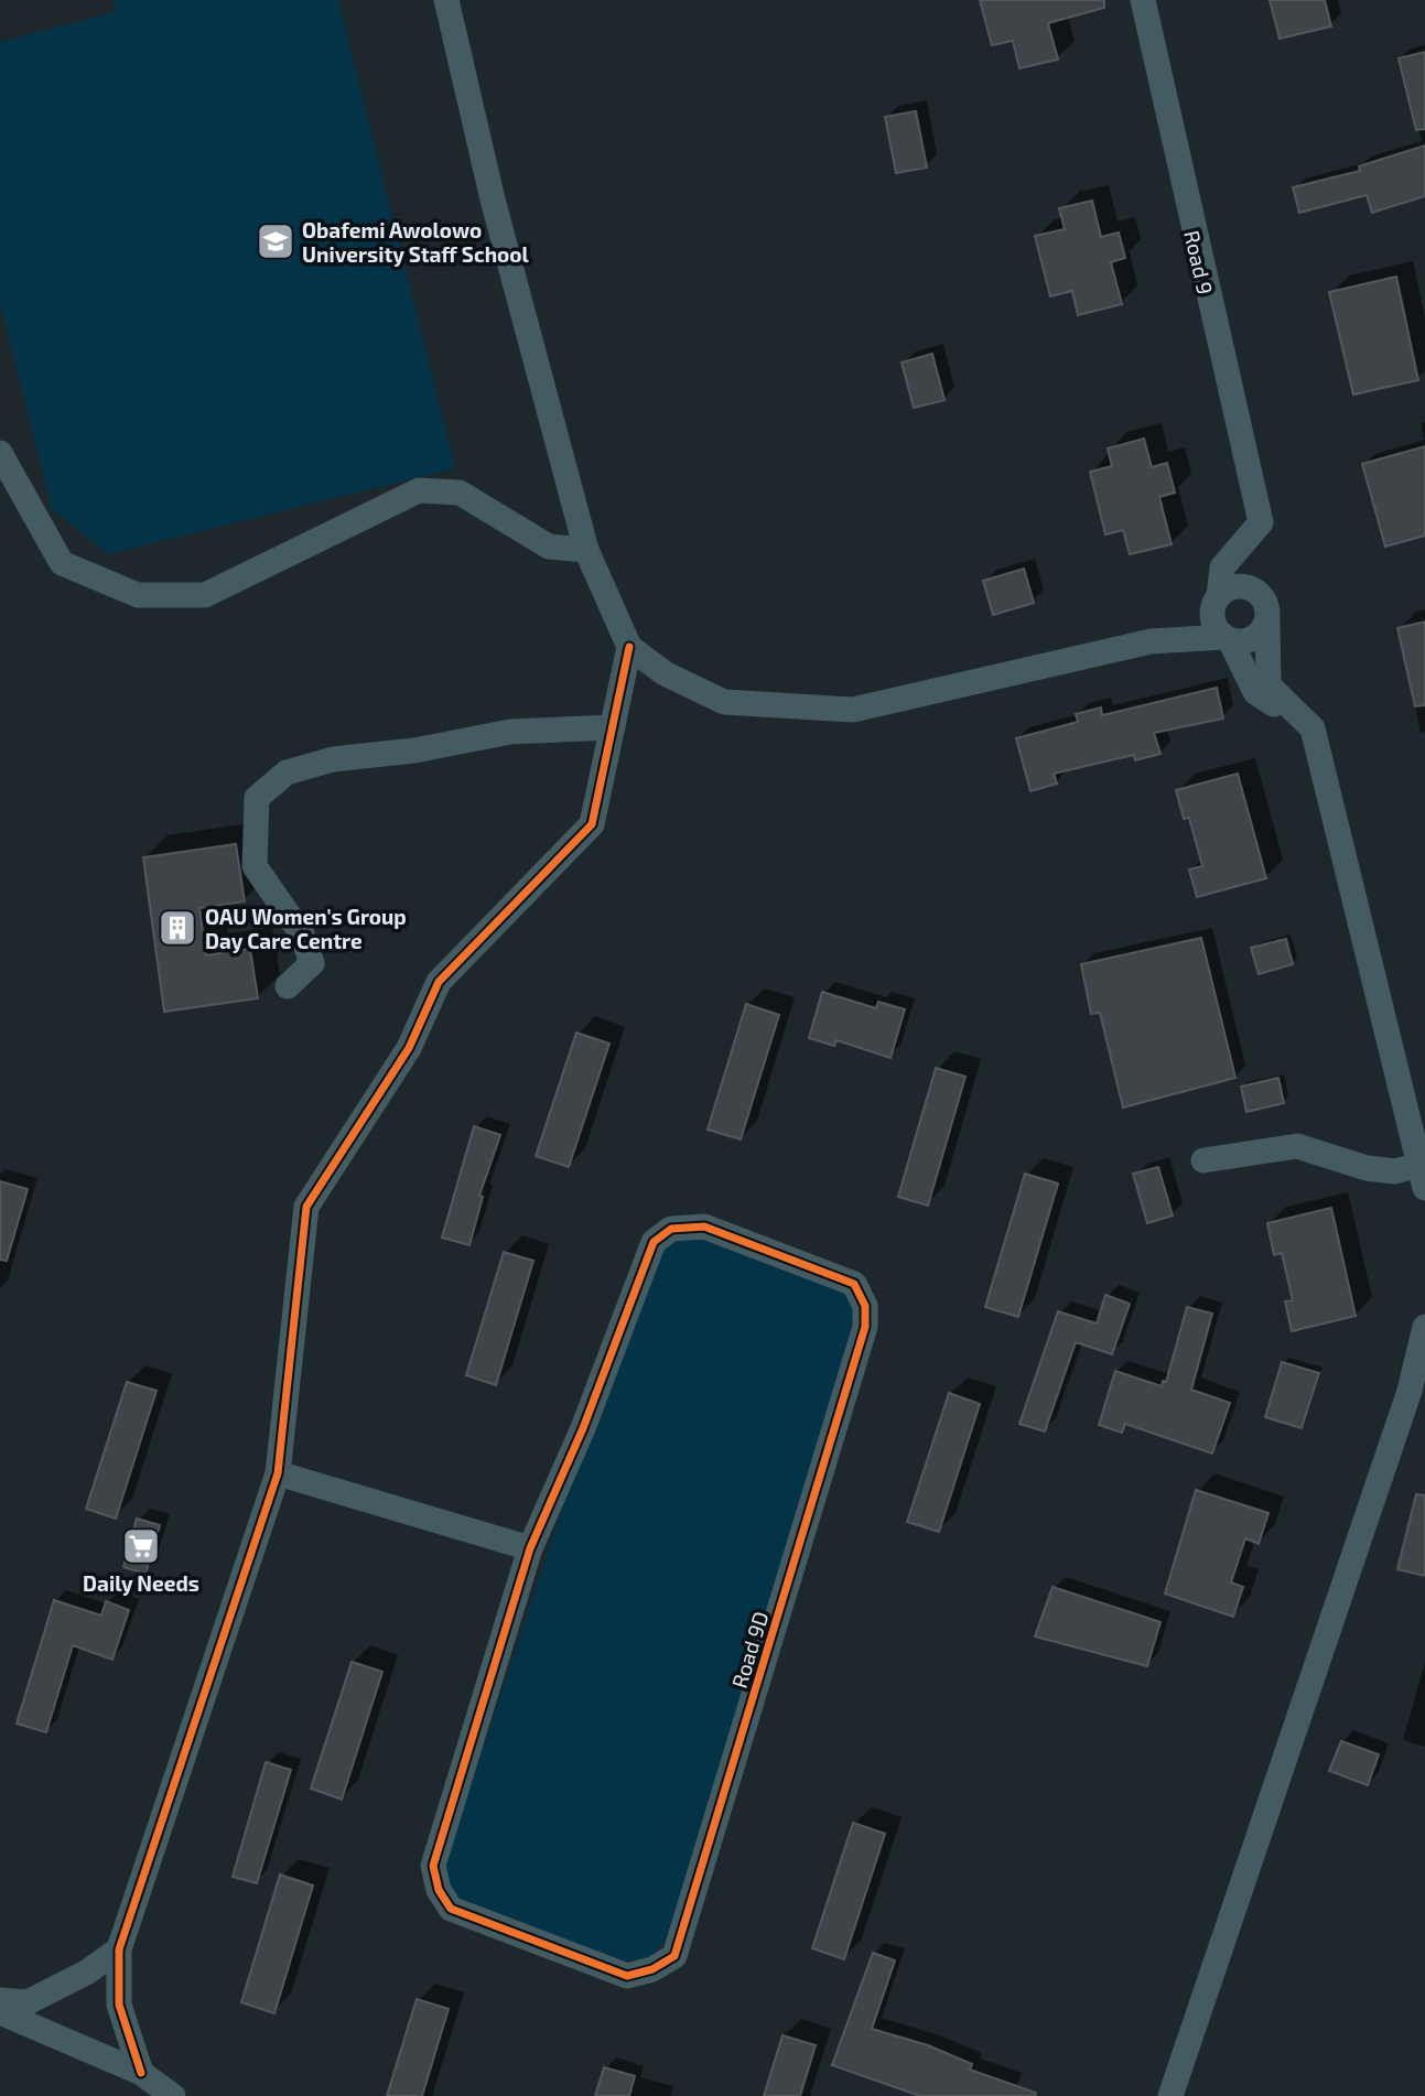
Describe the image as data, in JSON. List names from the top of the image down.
{
  "streets": {
    "street": ["Road 9", "Road 9D"]
  },
  "places": {
    "school or university": ["Obafemi Awolowo University Staff School"],
    "building": ["OAU Women's Group Day Care Centre"],
    "supermarket": ["Daily Needs"]
  }
}
